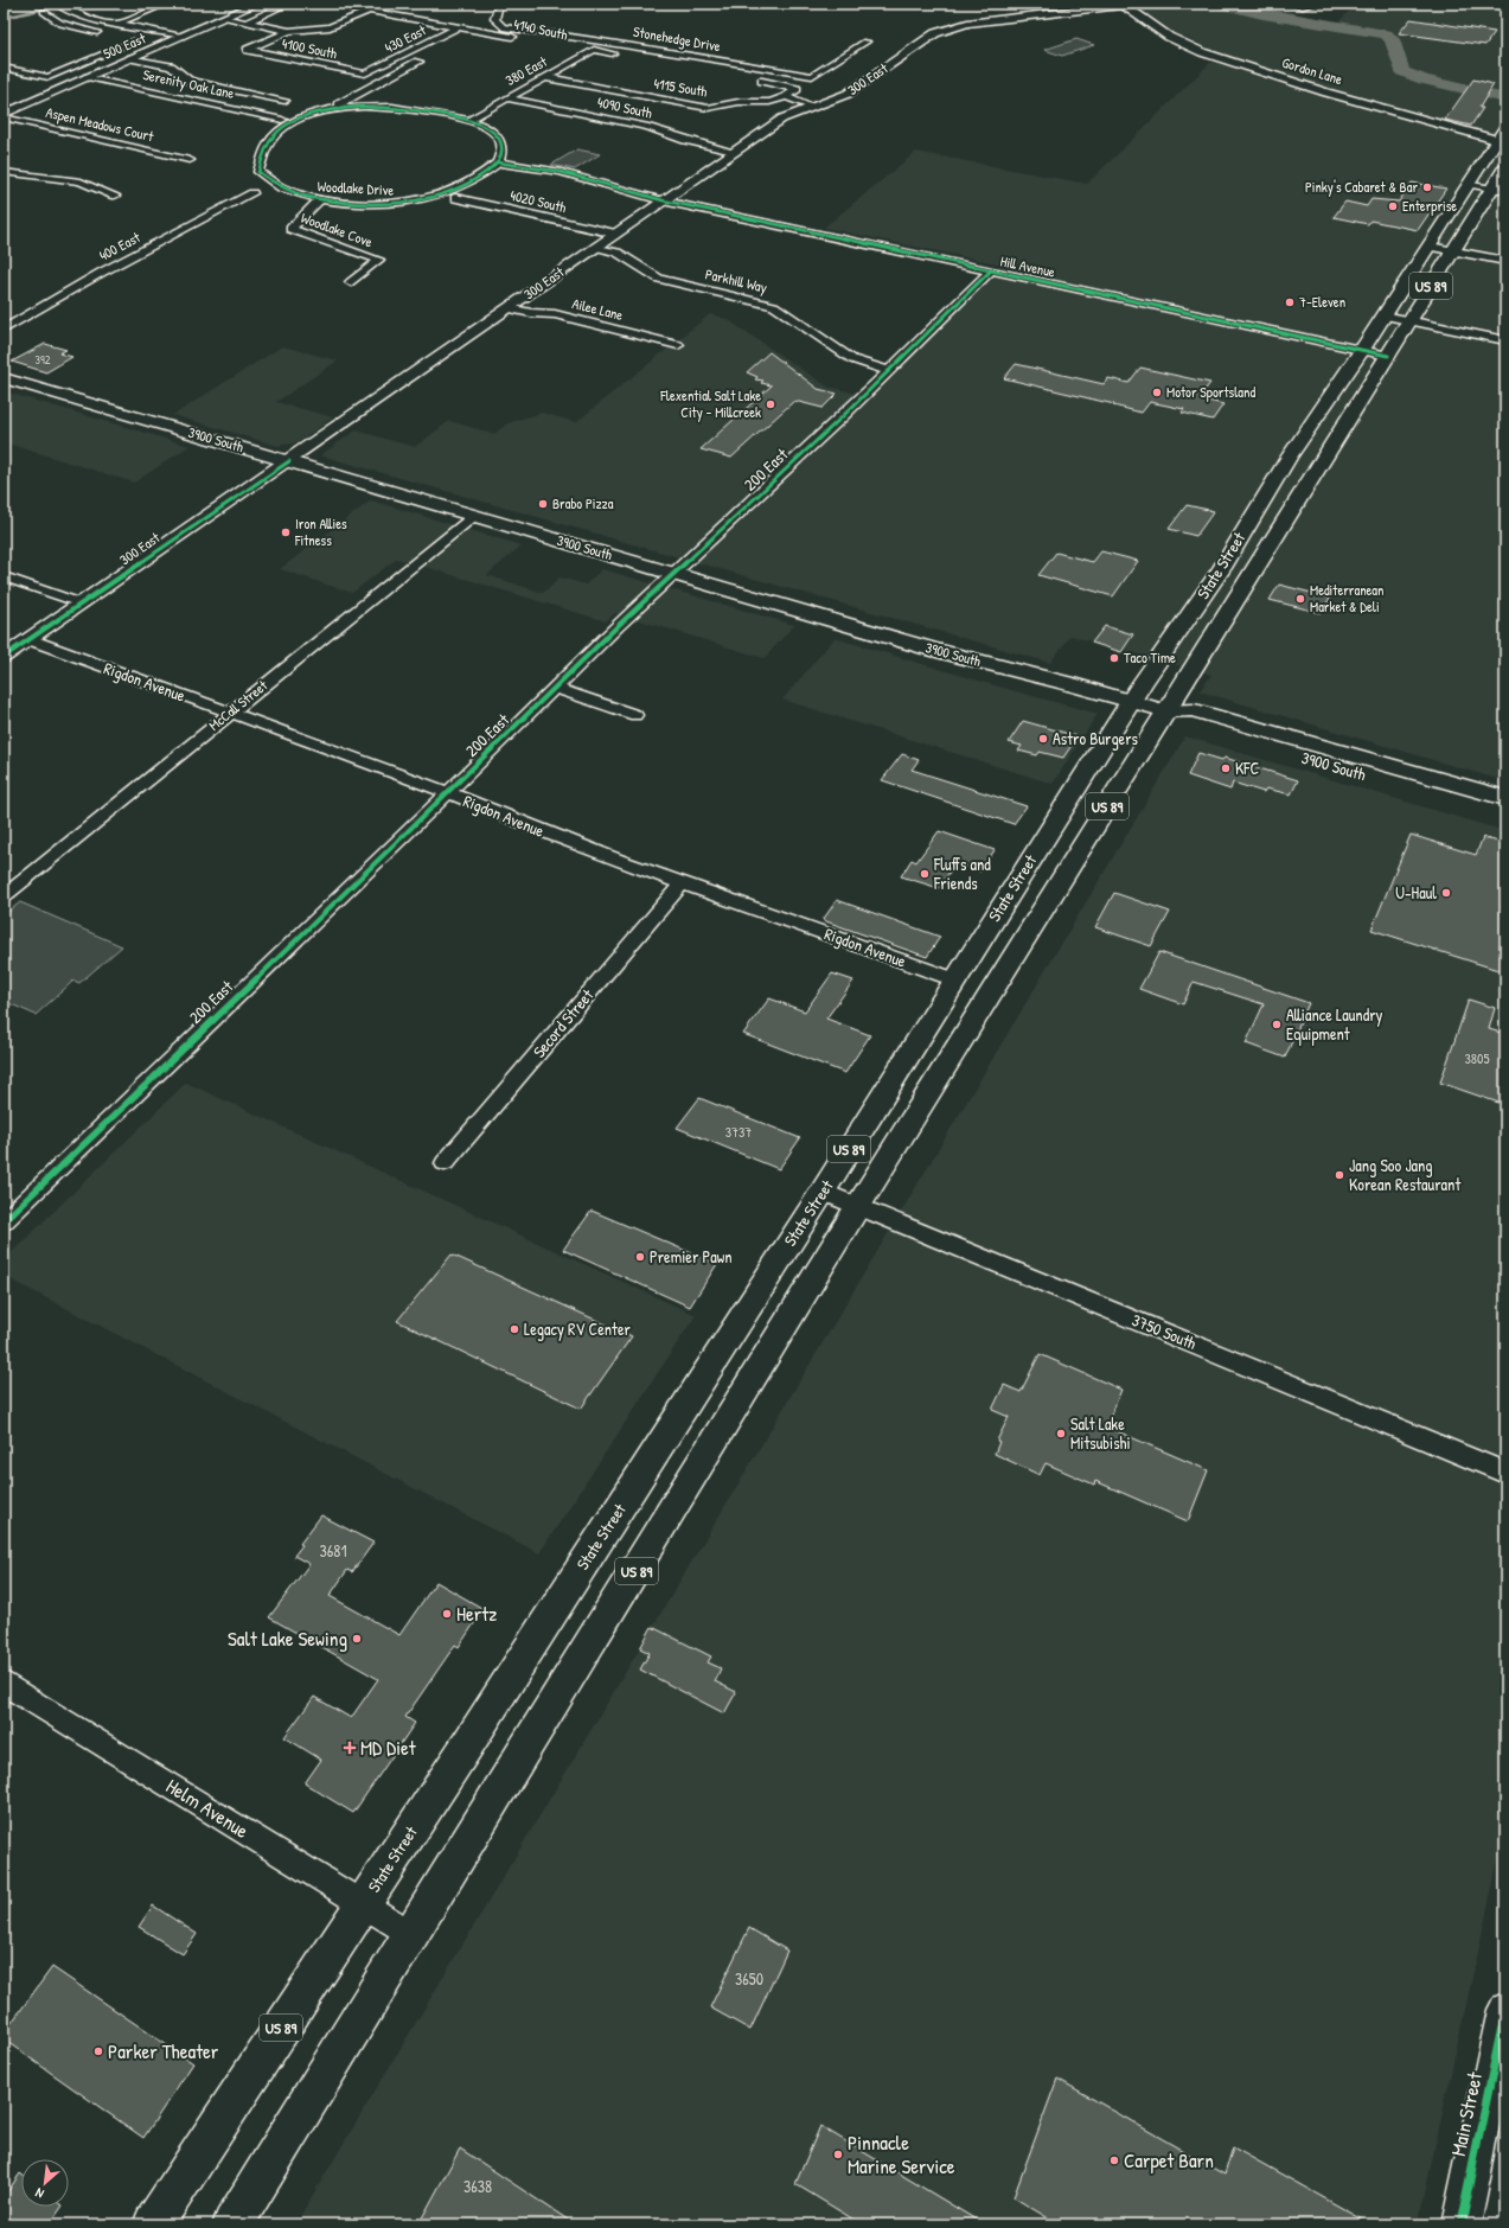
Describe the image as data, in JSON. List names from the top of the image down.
{
  "streets": {
    "main road": ["US 89", "3900 South", "State Street"],
    "street": [
      "4140 South",
      "430 East",
      "Stonehedge Drive",
      "500 East",
      "4100 South",
      "380 East",
      "Gordon Lane",
      "300 East",
      "Serenity Oak Lane",
      "4115 South",
      "4090 South",
      "Aspen Meadows Court",
      "Woodlake Drive",
      "4020 South",
      "Woodlake Cove",
      "400 East",
      "Hill Avenue",
      "Parkhill Way",
      "Ailee Lane",
      "200 East",
      "Rigdon Avenue",
      "McCall Street",
      "Secord Street",
      "3750 South",
      "Helm Avenue",
      "Main Street"
    ]
  },
  "crossings": [
    ["4140 South", "430 East"],
    ["4140 South", "380 East"],
    ["430 East", "4100 South"],
    ["500 East", "Serenity Oak Lane"],
    ["500 East", "Aspen Meadows Court"],
    ["380 East", "4115 South"],
    ["380 East", "4090 South"],
    ["Gordon Lane", "300 East"],
    ["Gordon Lane", "State Street"],
    ["300 East", "4090 South"],
    ["300 East", "4020 South"],
    ["300 East", "Hill Avenue"],
    ["300 East", "Parkhill Way"],
    ["300 East", "Ailee Lane"],
    ["300 East", "3900 South"],
    ["300 East", "Rigdon Avenue"],
    ["Woodlake Drive", "Woodlake Cove"],
    ["Hill Avenue", "200 East"],
    ["Hill Avenue", "State Street"],
    ["Parkhill Way", "200 East"],
    ["3900 South", "200 East"],
    ["3900 South", "State Street"],
    ["3900 South", "McCall Street"],
    ["200 East", "Rigdon Avenue"],
    ["State Street", "Rigdon Avenue"],
    ["State Street", "3750 South"],
    ["State Street", "Helm Avenue"],
    ["Rigdon Avenue", "McCall Street"],
    ["Rigdon Avenue", "Secord Street"]
  ],
  "places": {
    "other": [
      "Pinky's Cabaret & Bar",
      "Enterprise",
      "7-Eleven",
      "Motor Sportsland",
      "Flexential Salt Lake City - Millcreek",
      "Brabo Pizza",
      "Iron Allies Fitness",
      "Mediterranean Market & Deli",
      "Taco Time",
      "Astro Burgers",
      "KFC",
      "Fluffs and Friends",
      "U-Haul",
      "Alliance Laundry Equipment",
      "Jang Soo Jang Korean Restaurant",
      "Premier Pawn",
      "Legacy RV Center",
      "Salt Lake Mitsubishi",
      "Hertz",
      "Salt Lake Sewing",
      "Parker Theater",
      "Pinnacle Marine Service",
      "Carpet Barn"
    ],
    "health": ["MD Diet"]
  },
  "house_numbers": [
    "392",
    "3805",
    "3737",
    "3681",
    "3650",
    "3638"
  ],
  "north": "bottom left"
}
